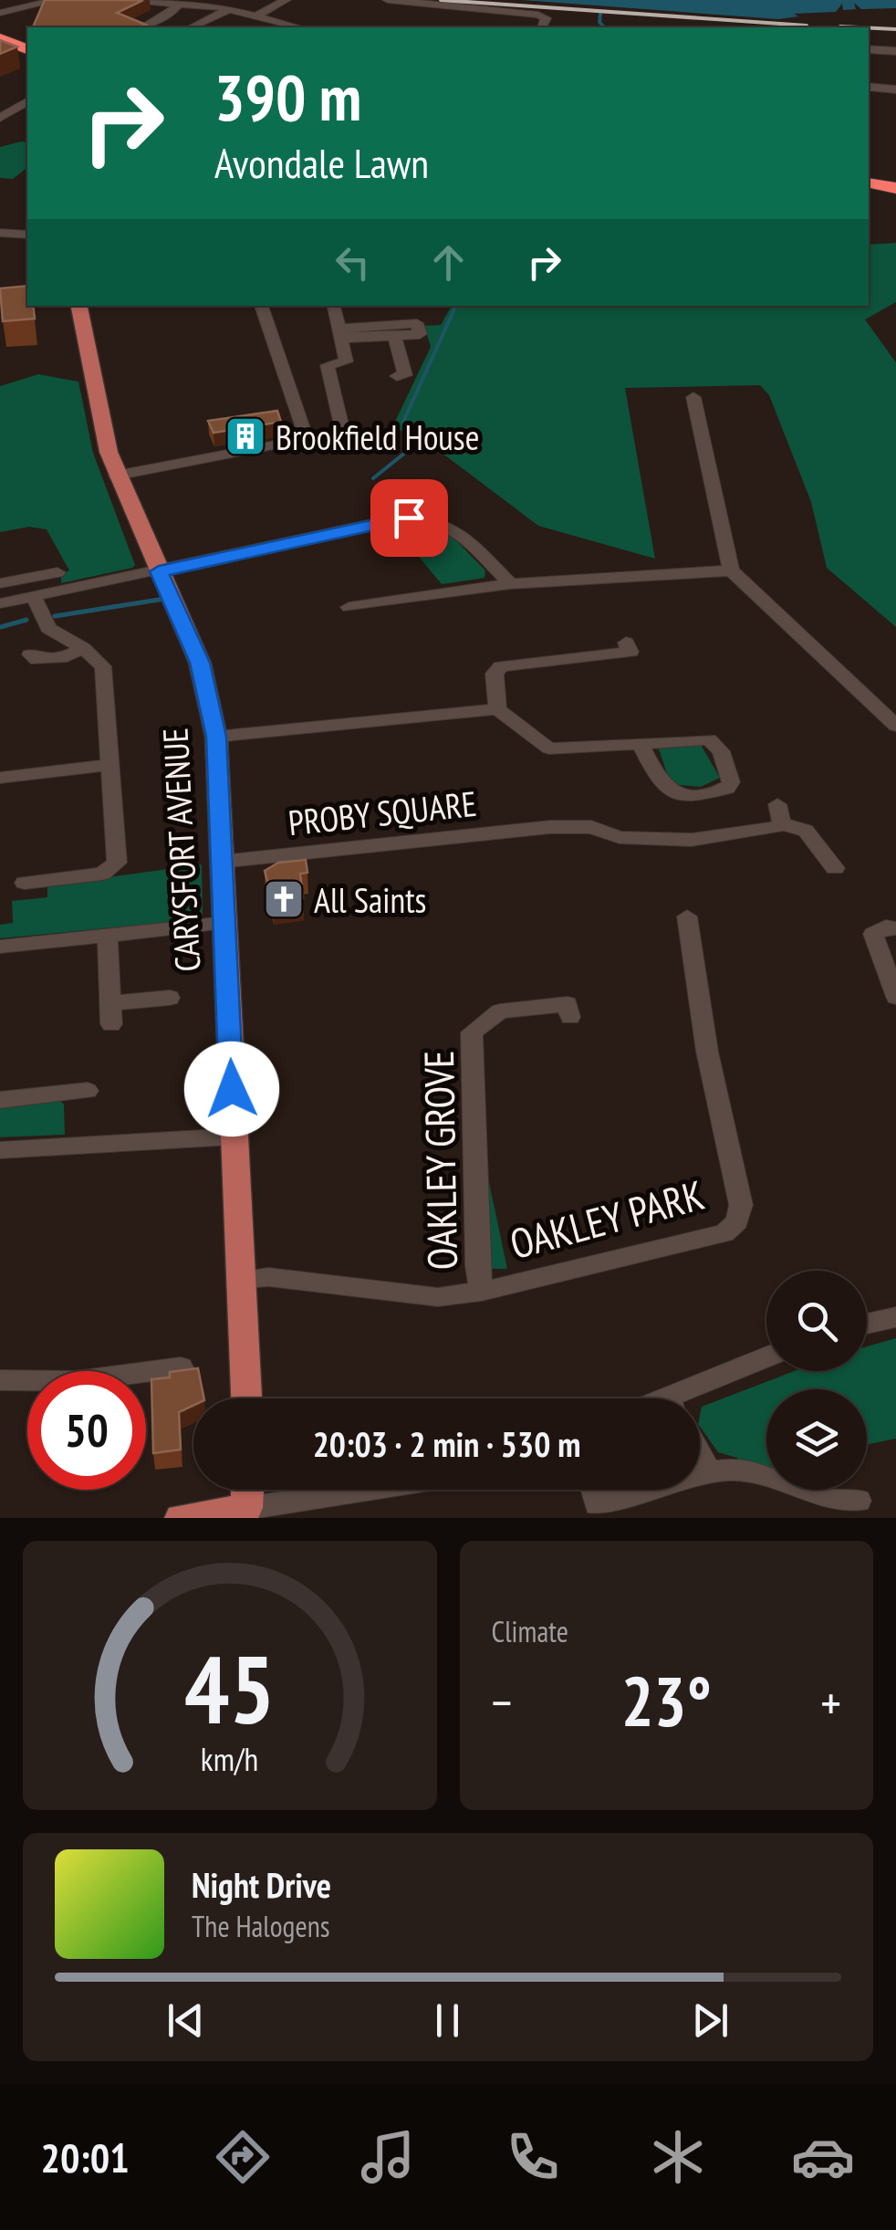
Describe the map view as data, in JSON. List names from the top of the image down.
{
  "streets": {
    "main road": ["CARYSFORT AVENUE"],
    "street": ["PROBY SQUARE", "OAKLEY GROVE", "OAKLEY PARK"]
  },
  "crossings": [
    ["PROBY SQUARE", "CARYSFORT AVENUE"],
    ["CARYSFORT AVENUE", "OAKLEY PARK"],
    ["OAKLEY GROVE", "OAKLEY PARK"]
  ],
  "places": {
    "building": ["Brookfield House"],
    "church": ["All Saints"]
  },
  "page": {
    "turn": ["390 m", "Avondale Lawn"],
    "limit": "50",
    "trip": "20:03 · 2 min · 530 m",
    "tile": "Climate",
    "heat": ["−", "23°", "+"],
    "song": ["Night Drive", "The Halogens"],
    "tabs": "20:01",
    "gauge": ["45", "km/h"]
  }
}
